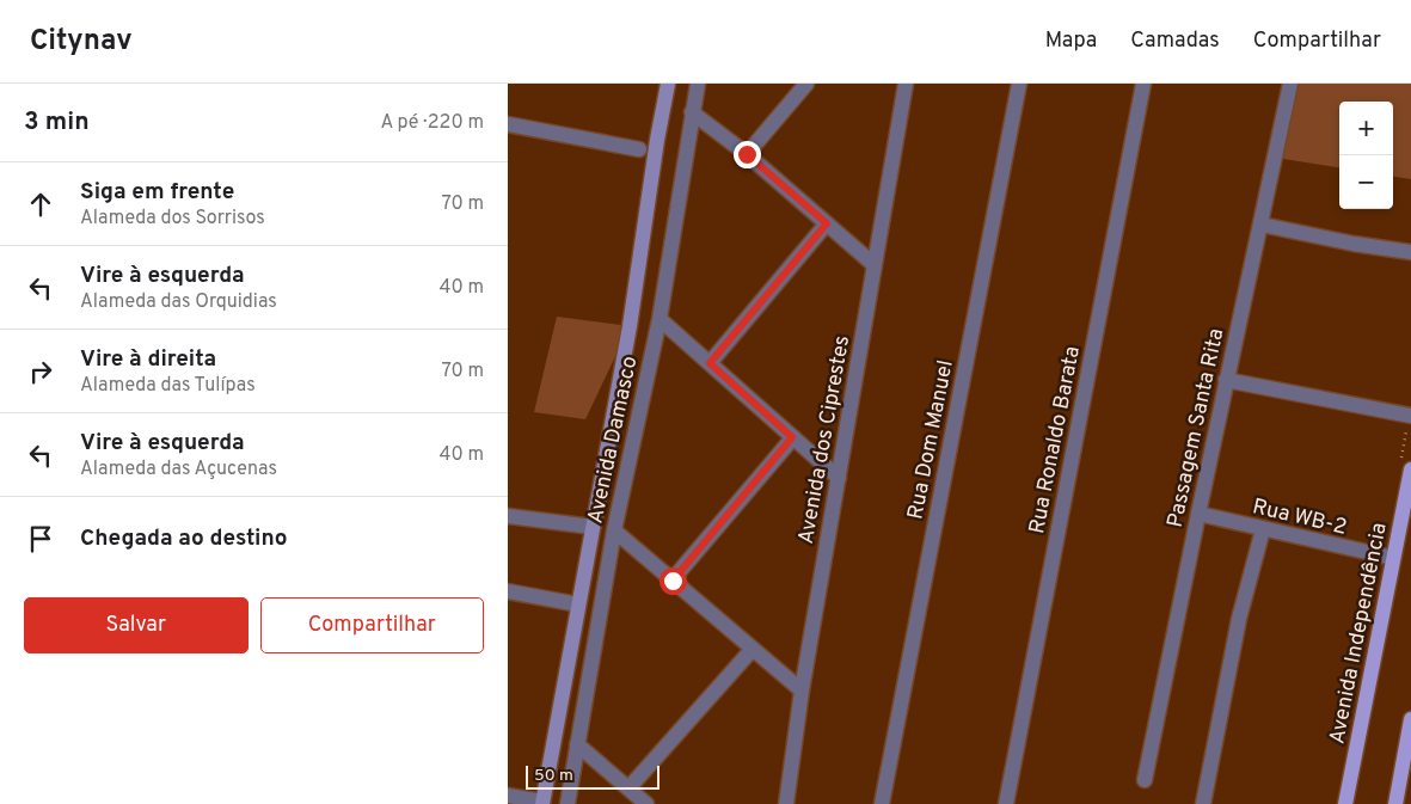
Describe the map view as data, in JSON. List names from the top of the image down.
{
  "streets": {
    "main road": ["Avenida Independência"],
    "street": [
      "Passagem Santa Rita",
      "Avenida Damasco",
      "Avenida dos Ciprestes",
      "Rua Dom Manuel",
      "Rua Ronaldo Barata",
      "Rua WB-2"
    ]
  },
  "crossings": [
    ["Passagem Santa Rita", "Rua WB-2"],
    ["Rua WB-2", "Avenida Independência"]
  ],
  "scale_bar": "50 m",
  "page": {
    "header": "Citynav",
    "nav": ["Mapa", "Camadas", "Compartilhar"],
    "heading": ["3 min", "A pé · 220 m"],
    "map_buttons": ["+", "−"],
    "list": [
      ["Siga em frente", "Alameda dos Sorrisos", "70 m"],
      ["Vire à esquerda", "Alameda das Orquidias", "40 m"],
      ["Vire à direita", "Alameda das Tulípas", "70 m"],
      ["Vire à esquerda", "Alameda das Açucenas", "40 m"],
      "Chegada ao destino"
    ],
    "buttons": ["Salvar", "Compartilhar"],
    "scale": "50 m"
  }
}
